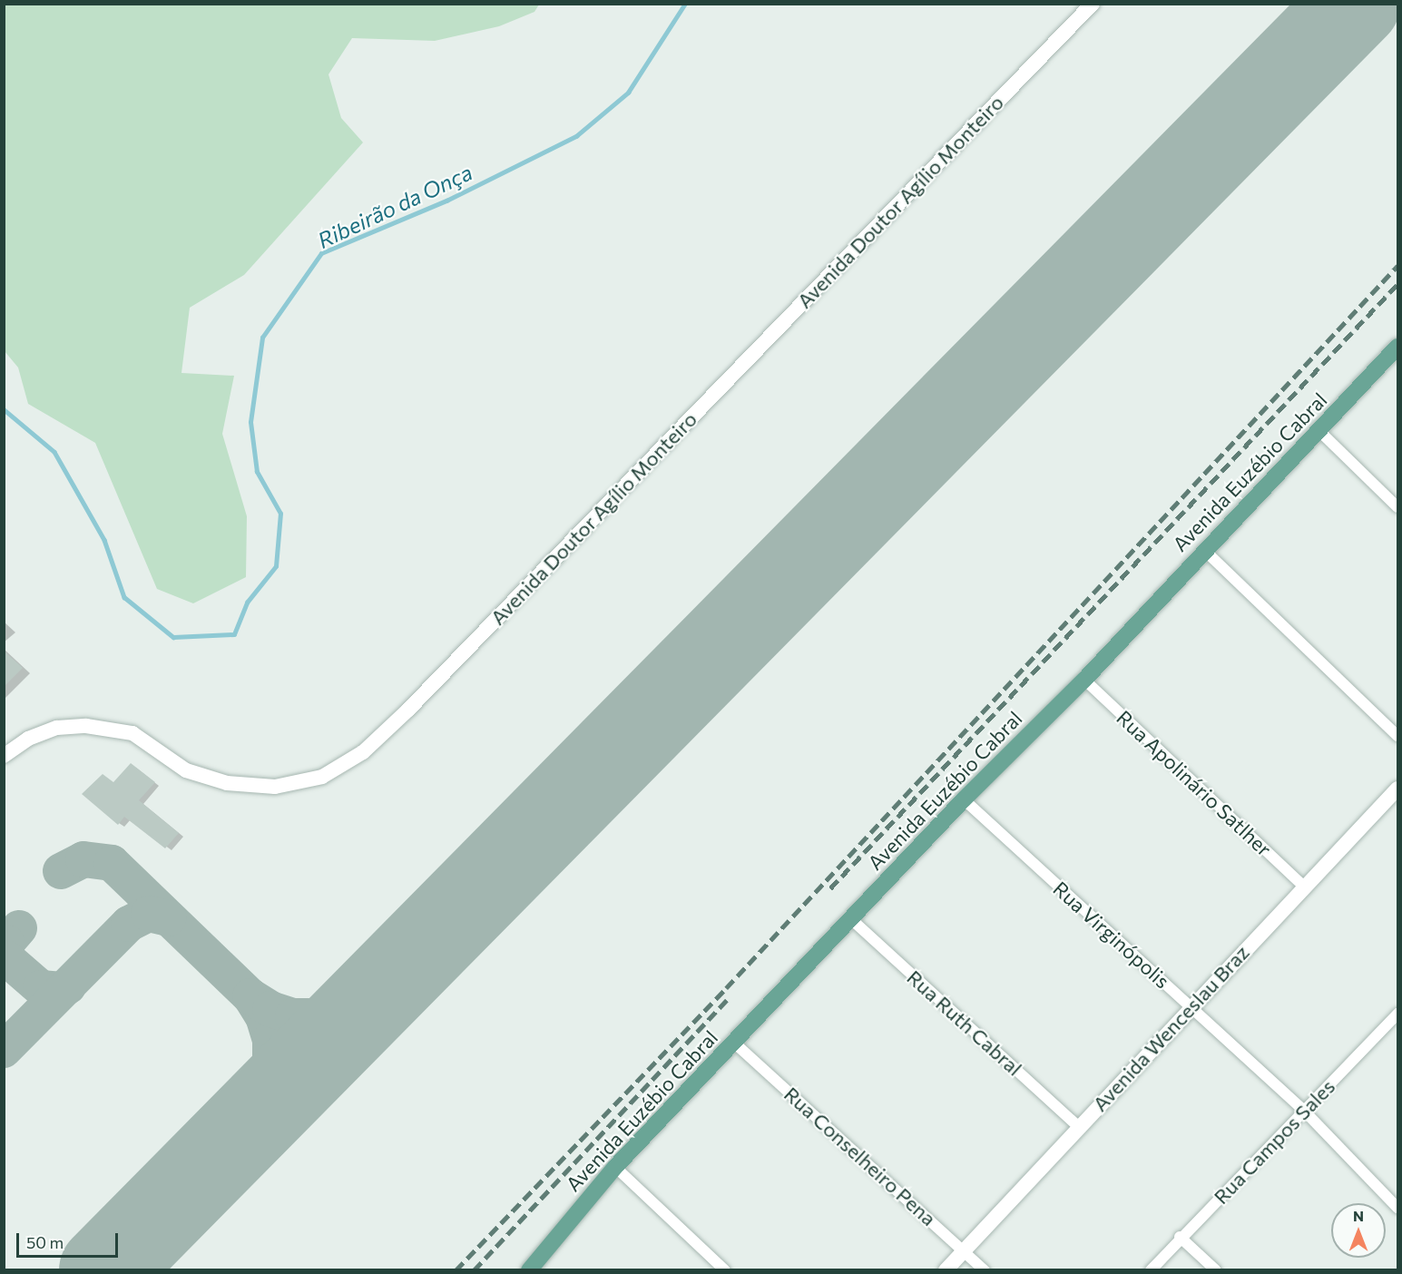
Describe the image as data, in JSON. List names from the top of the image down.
{
  "streets": {
    "main road": ["Avenida Euzébio Cabral"],
    "street": [
      "Avenida Doutor Agílio Monteiro",
      "Rua Apolinário Satlher",
      "Rua Virginópolis",
      "Rua Ruth Cabral",
      "Avenida Wenceslau Braz",
      "Rua Campos Sales",
      "Rua Conselheiro Pena"
    ]
  },
  "crossings": [
    ["Avenida Euzébio Cabral", "Rua Apolinário Satlher"],
    ["Avenida Euzébio Cabral", "Rua Virginópolis"],
    ["Avenida Euzébio Cabral", "Rua Ruth Cabral"],
    ["Avenida Euzébio Cabral", "Rua Conselheiro Pena"],
    ["Rua Apolinário Satlher", "Avenida Wenceslau Braz"],
    ["Rua Virginópolis", "Avenida Wenceslau Braz"],
    ["Rua Virginópolis", "Rua Campos Sales"],
    ["Rua Ruth Cabral", "Avenida Wenceslau Braz"],
    ["Avenida Wenceslau Braz", "Rua Conselheiro Pena"]
  ],
  "water": ["Ribeirão da Onça"],
  "scale_bar": "50 m",
  "north": "top"
}
